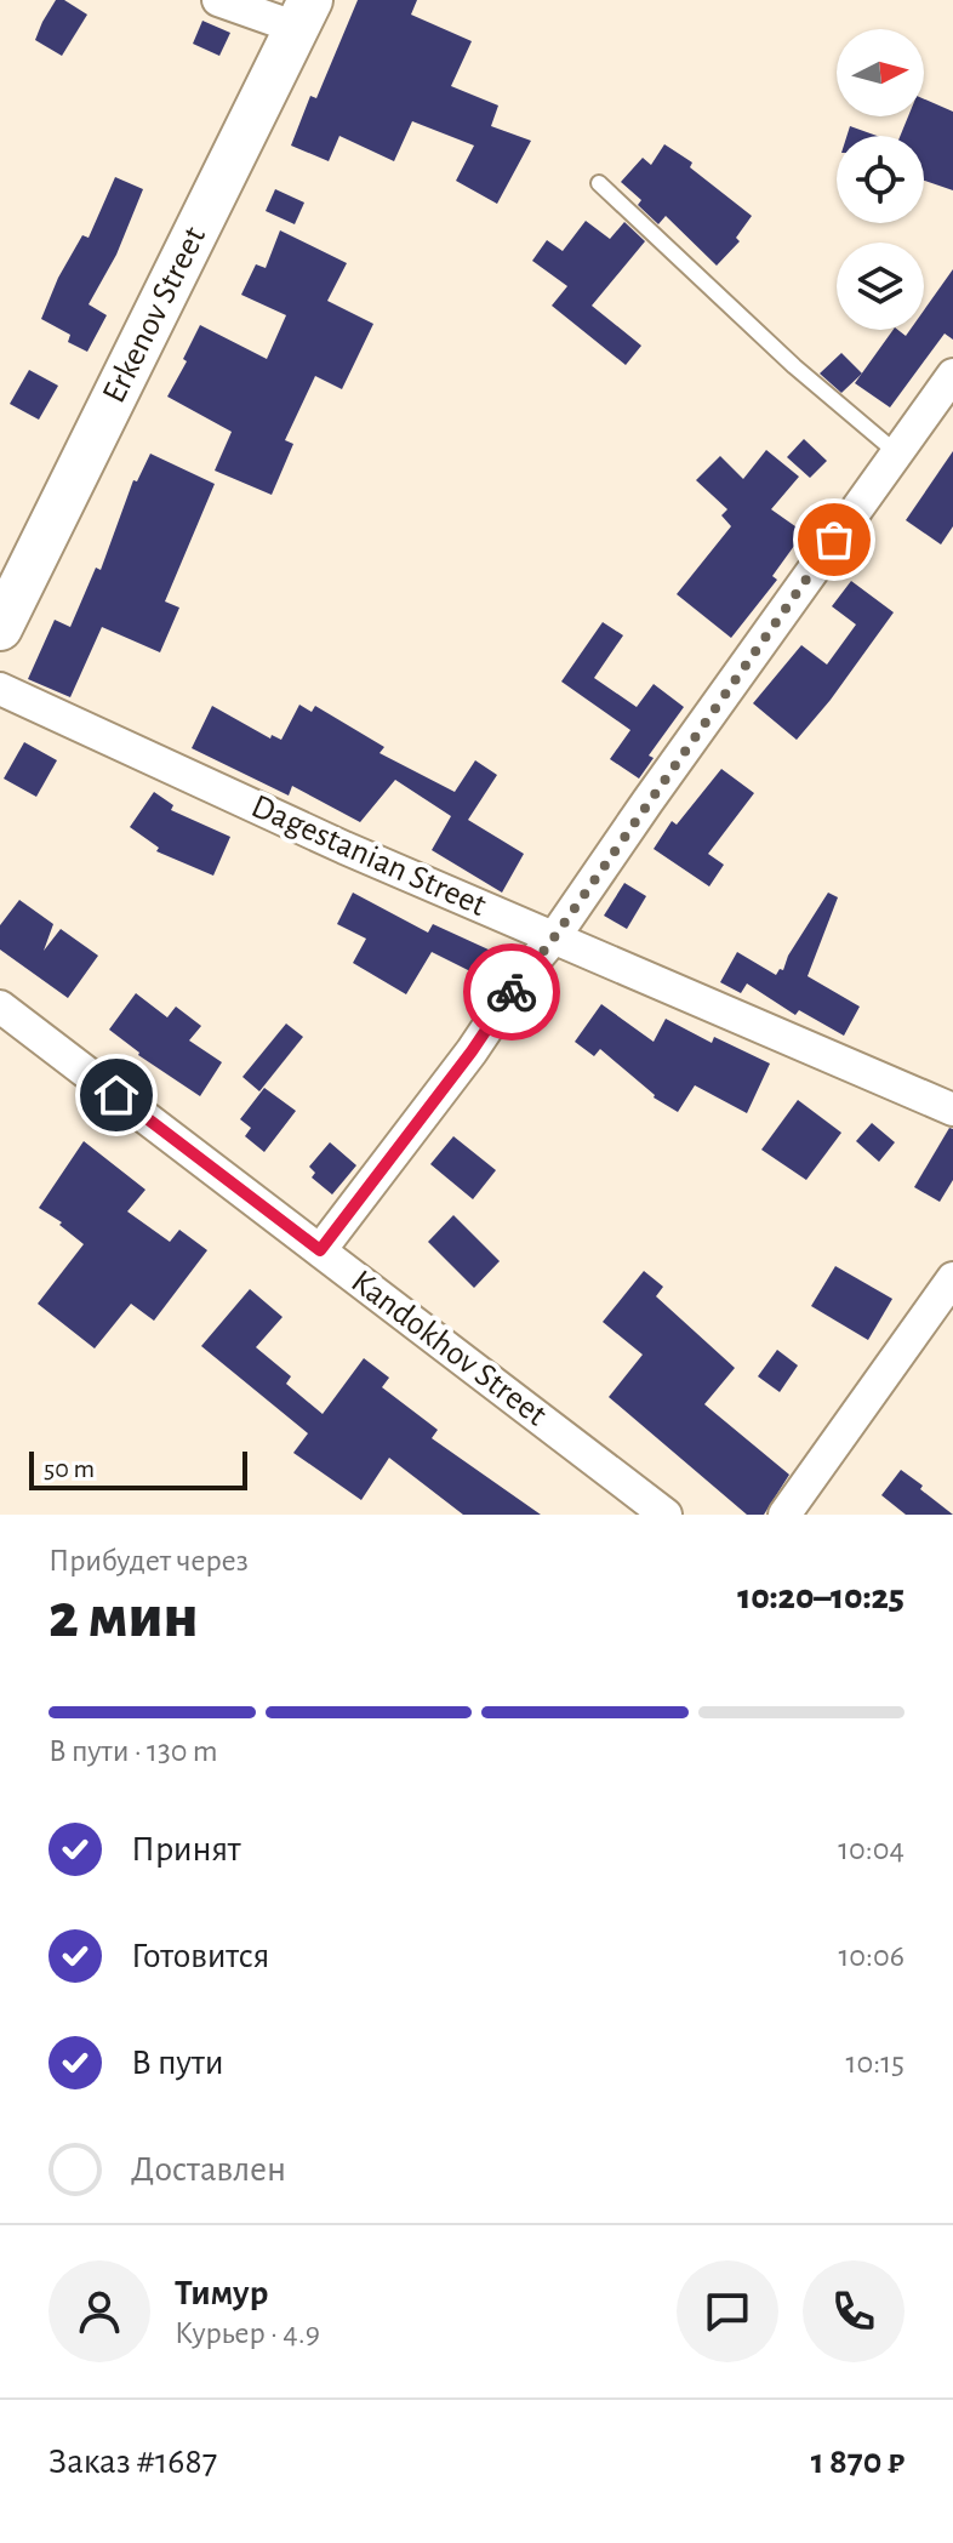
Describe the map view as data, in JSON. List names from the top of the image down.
{
  "streets": {
    "street": ["Erkenov Street", "Dagestanian Street", "Kandokhov Street"]
  },
  "scale_bar": "50 m",
  "north": "right",
  "page": {
    "scale": "50 m",
    "heading": ["2 мин", "Прибудет через", "10:20–10:25"],
    "panel": [
      "Тимур",
      "Курьер · 4.9",
      "Заказ #1687",
      "1 870 ₽"
    ],
    "bar": "В пути · 130 m",
    "list": [
      ["Принят", "10:04"],
      ["Готовится", "10:06"],
      ["В пути", "10:15"],
      "Доставлен"
    ]
  }
}
